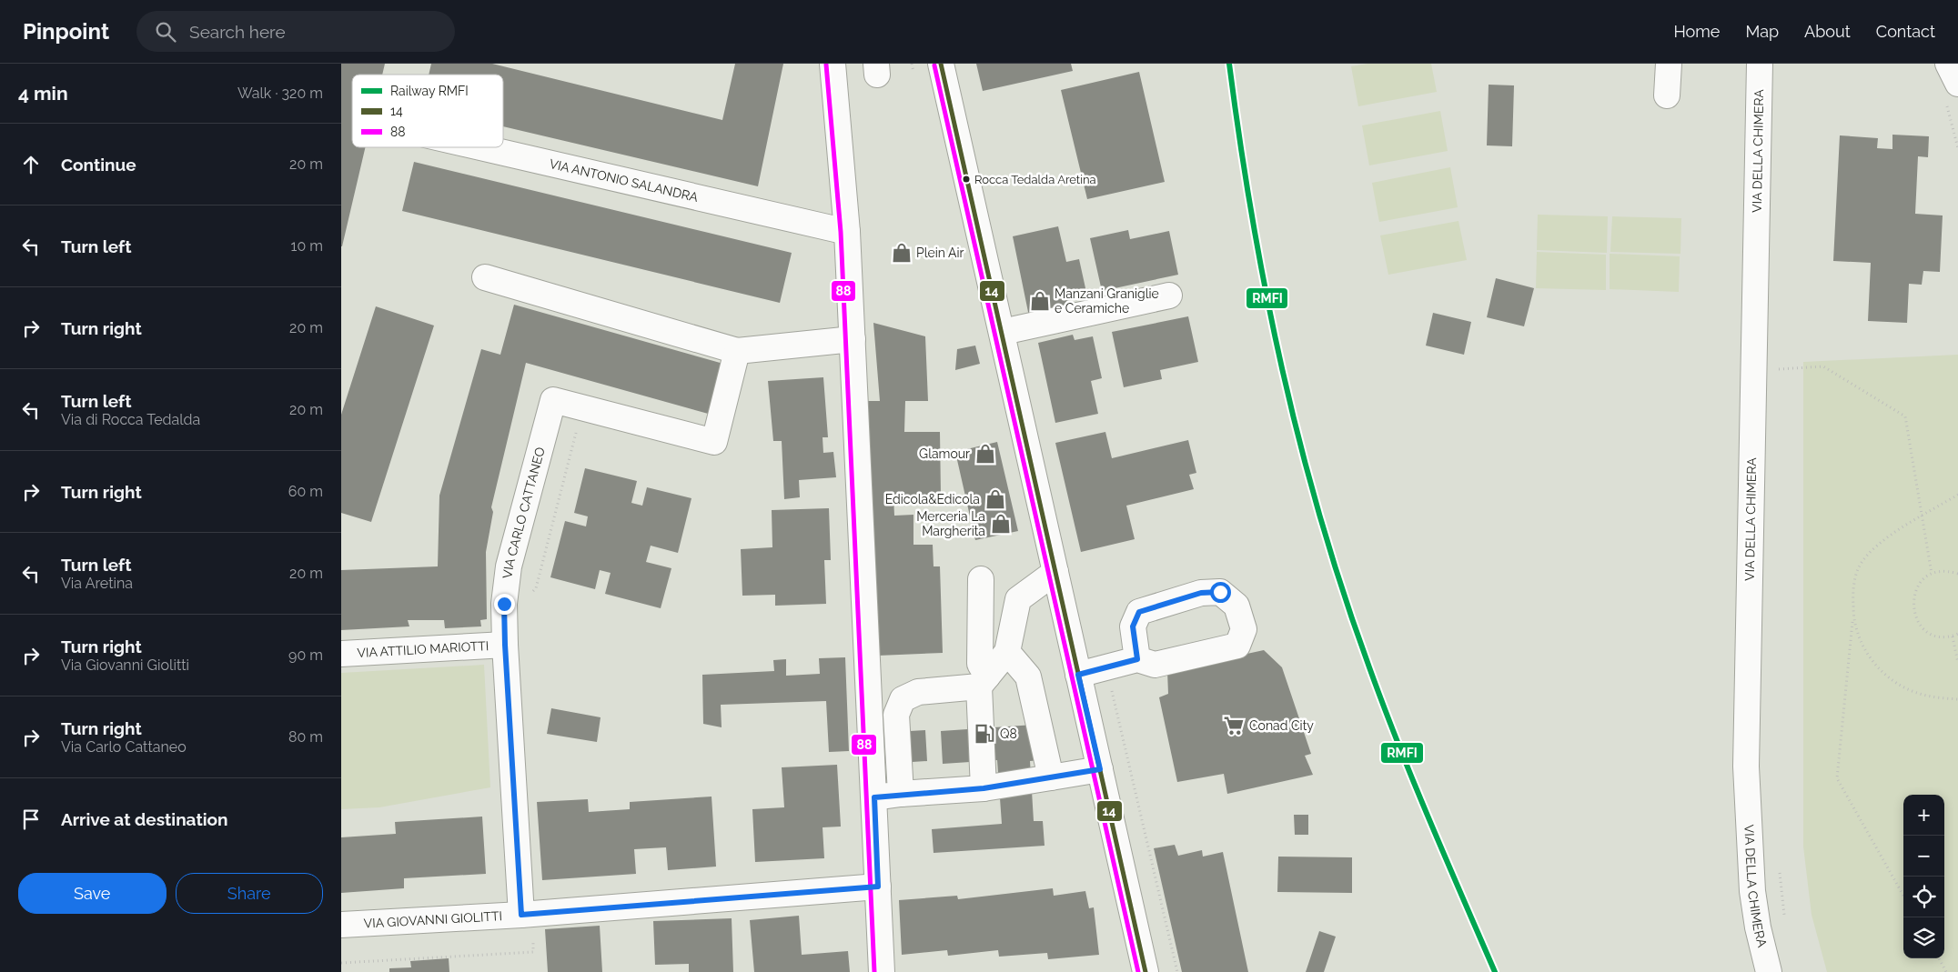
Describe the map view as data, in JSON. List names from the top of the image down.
{
  "streets": {
    "street": [
      "VIA DELLA CHIMERA",
      "VIA ANTONIO SALANDRA",
      "VIA CARLO CATTANEO",
      "VIA ATTILIO MARIOTTI",
      "VIA GIOVANNI GIOLITTI"
    ]
  },
  "crossings": [
    ["VIA CARLO CATTANEO", "VIA ATTILIO MARIOTTI"],
    ["VIA CARLO CATTANEO", "VIA GIOVANNI GIOLITTI"]
  ],
  "places": {
    "other": ["Rocca Tedalda Aretina"],
    "shop": [
      "Plein Air",
      "Manzani Graniglie e Ceramiche",
      "Glamour",
      "Edicola&Edicola",
      "Merceria La Margherita"
    ],
    "supermarket": ["Conad City"],
    "fuel station": ["Q8"]
  },
  "lines": ["rail line RMFI", "transit line 14", "transit line 88"],
  "legend": ["Railway RMFI", "14", "88"],
  "page": {
    "header": "Pinpoint",
    "search": "Search here",
    "nav": [
      "Home",
      "Map",
      "About",
      "Contact"
    ],
    "heading": ["4 min", "Walk · 320 m"],
    "list": [
      ["Continue", "20 m"],
      ["Turn left", "10 m"],
      ["Turn right", "20 m"],
      ["Turn left", "Via di Rocca Tedalda", "20 m"],
      ["Turn right", "60 m"],
      ["Turn left", "Via Aretina", "20 m"],
      ["Turn right", "Via Giovanni Giolitti", "90 m"],
      ["Turn right", "Via Carlo Cattaneo", "80 m"],
      "Arrive at destination"
    ],
    "map_buttons": ["+", "−"],
    "buttons": ["Save", "Share"]
  }
}
